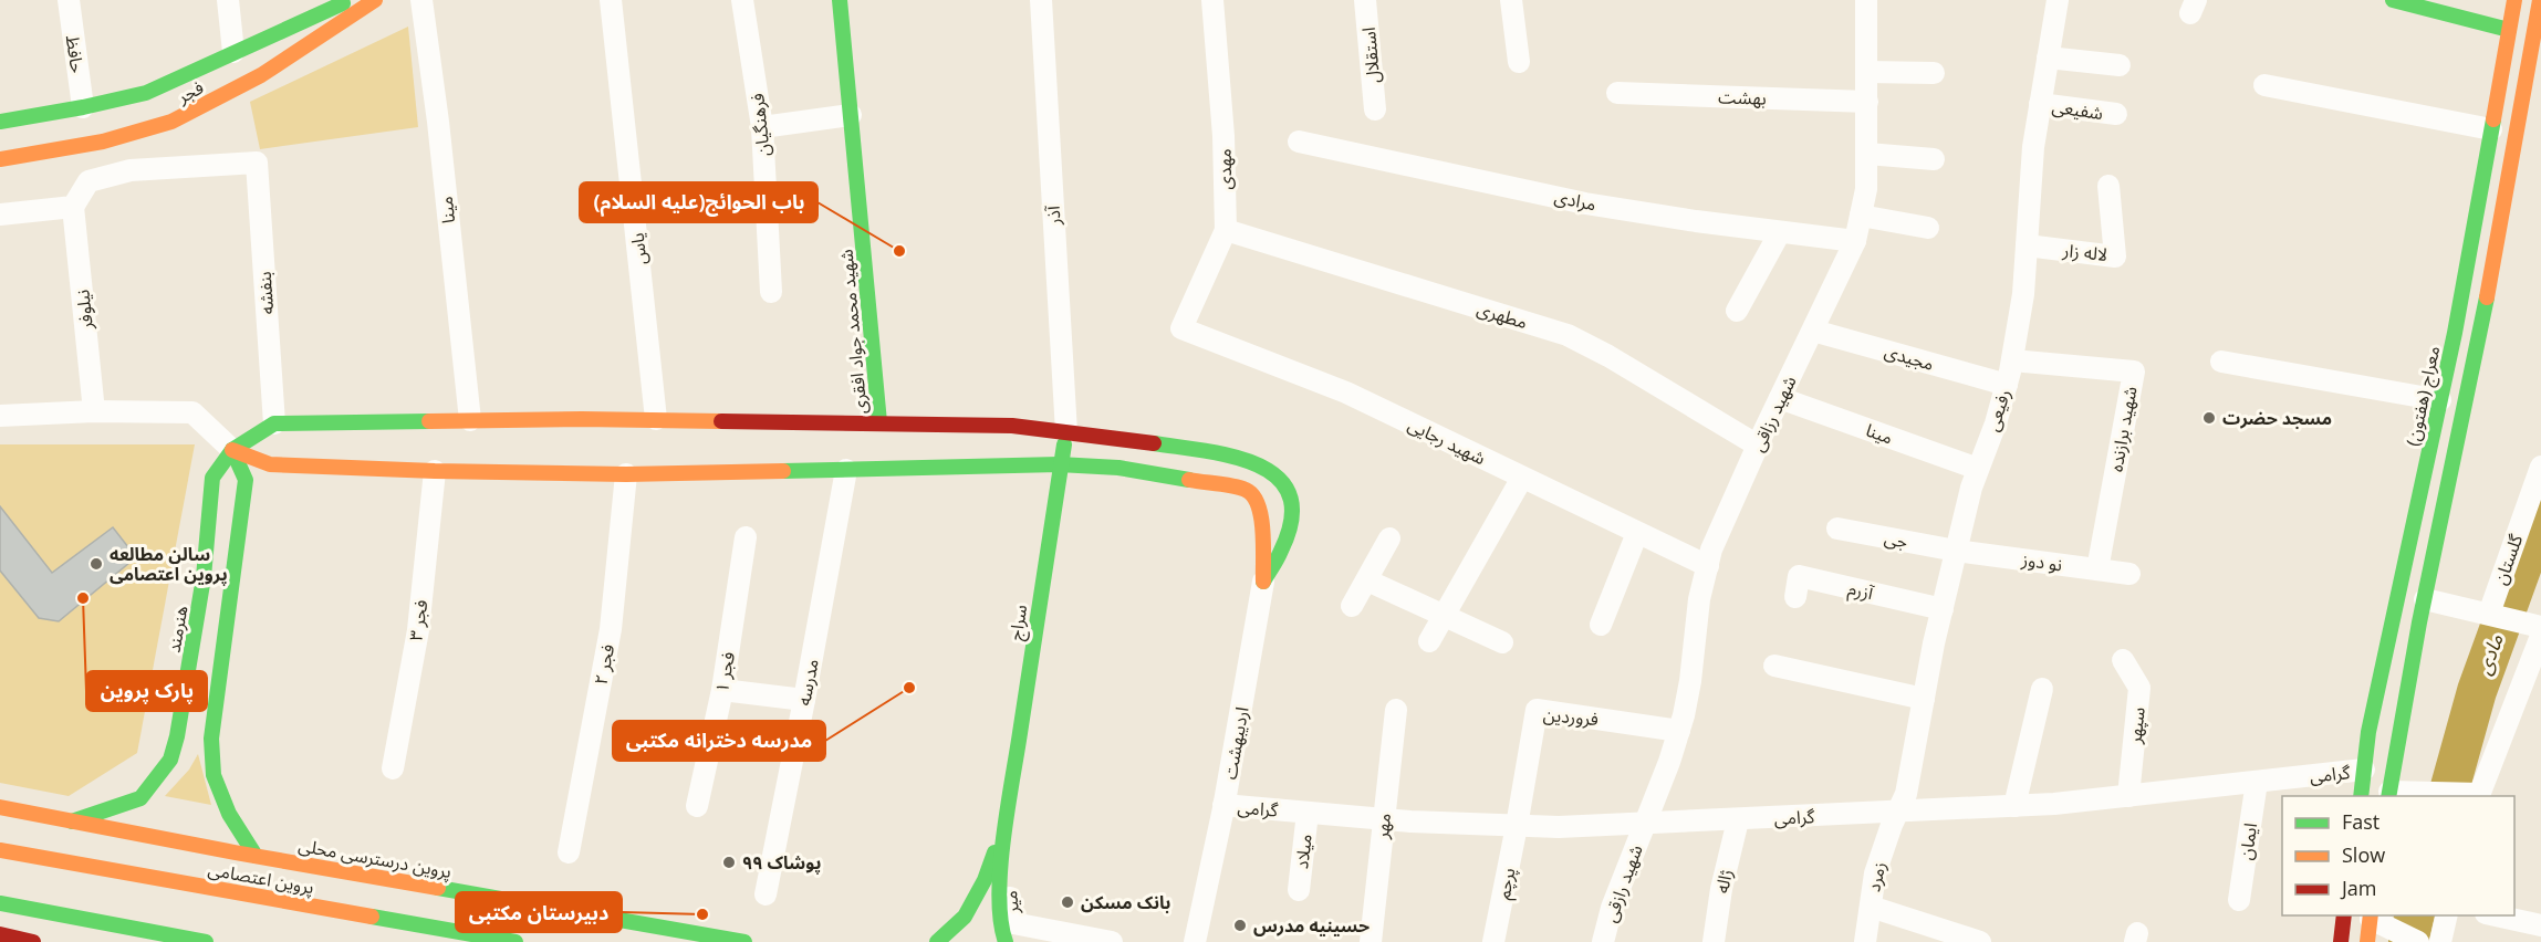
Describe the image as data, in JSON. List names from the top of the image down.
{
  "streets": {
    "street": [
      "حافظ",
      "استقلال",
      "فجر",
      "بهشت",
      "شفیعی",
      "فرهنگیان",
      "مهدی",
      "مرادی",
      "مینا",
      "آذر",
      "یاس",
      "لاله زار",
      "بنفشه",
      "نیلوفر",
      "مطهری",
      "شهید محمد جواد افقری",
      "مجیدی",
      "معراج (هفتون)",
      "رفیعی",
      "شهید رزاقی",
      "شهید برازنده",
      "شهید رجایی",
      "جی",
      "گلستان",
      "نو دوز",
      "آزرم",
      "فجر ۳",
      "سراج",
      "هنرمند",
      "فجر ۲",
      "فجر ۱",
      "مدرسه",
      "فروردین",
      "سپهر",
      "اردیبهشت",
      "گرامی",
      "مهر",
      "ایمان",
      "میلاد",
      "پروین درسترسی محلی",
      "زمرد",
      "پروین اعتصامی",
      "ژاله",
      "پرچم",
      "شهید رازقی",
      "میر"
    ]
  },
  "crossings": [
    ["حافظ", "فجر"],
    ["بهشت", "شهید رزاقی"],
    ["شفیعی", "رفیعی"],
    ["مهدی", "مطهری"],
    ["مهدی", "شهید رجایی"],
    ["مرادی", "شهید رزاقی"],
    ["مینا", "رفیعی"],
    ["مینا", "شهید رزاقی"],
    ["آذر", "سراج"],
    ["لاله زار", "رفیعی"],
    ["بنفشه", "نیلوفر"],
    ["مطهری", "شهید رزاقی"],
    ["مجیدی", "رفیعی"],
    ["مجیدی", "شهید رزاقی"],
    ["معراج (هفتون)", "گرامی"],
    ["رفیعی", "شهید برازنده"],
    ["رفیعی", "جی"],
    ["رفیعی", "نو دوز"],
    ["رفیعی", "آزرم"],
    ["رفیعی", "گرامی"],
    ["رفیعی", "زمرد"],
    ["شهید رزاقی", "شهید رجایی"],
    ["شهید رزاقی", "فروردین"],
    ["شهید رزاقی", "گرامی"],
    ["شهید رزاقی", "شهید رازقی"],
    ["شهید برازنده", "نو دوز"],
    ["جی", "نو دوز"],
    ["سراج", "میر"],
    ["هنرمند", "پروین درسترسی محلی"],
    ["فروردین", "گرامی"],
    ["فروردین", "پرچم"],
    ["سپهر", "گرامی"],
    ["اردیبهشت", "گرامی"],
    ["گرامی", "مهر"],
    ["گرامی", "ایمان"],
    ["گرامی", "میلاد"],
    ["گرامی", "زمرد"],
    ["گرامی", "ژاله"],
    ["گرامی", "پرچم"],
    ["گرامی", "شهید رازقی"]
  ],
  "water": ["مادی"],
  "places": [
    "باب الحوائج(علیه السلام)",
    "مسجد حضرت",
    "سالن مطالعه پروین اعتصامی",
    "پارک پروین",
    "مدرسه دخترانه مکتبی",
    "پوشاک ۹۹",
    "بانک مسکن",
    "دبیرستان مکتبی",
    "حسینیه مدرس"
  ],
  "legend": ["Fast", "Slow", "Jam"]
}
